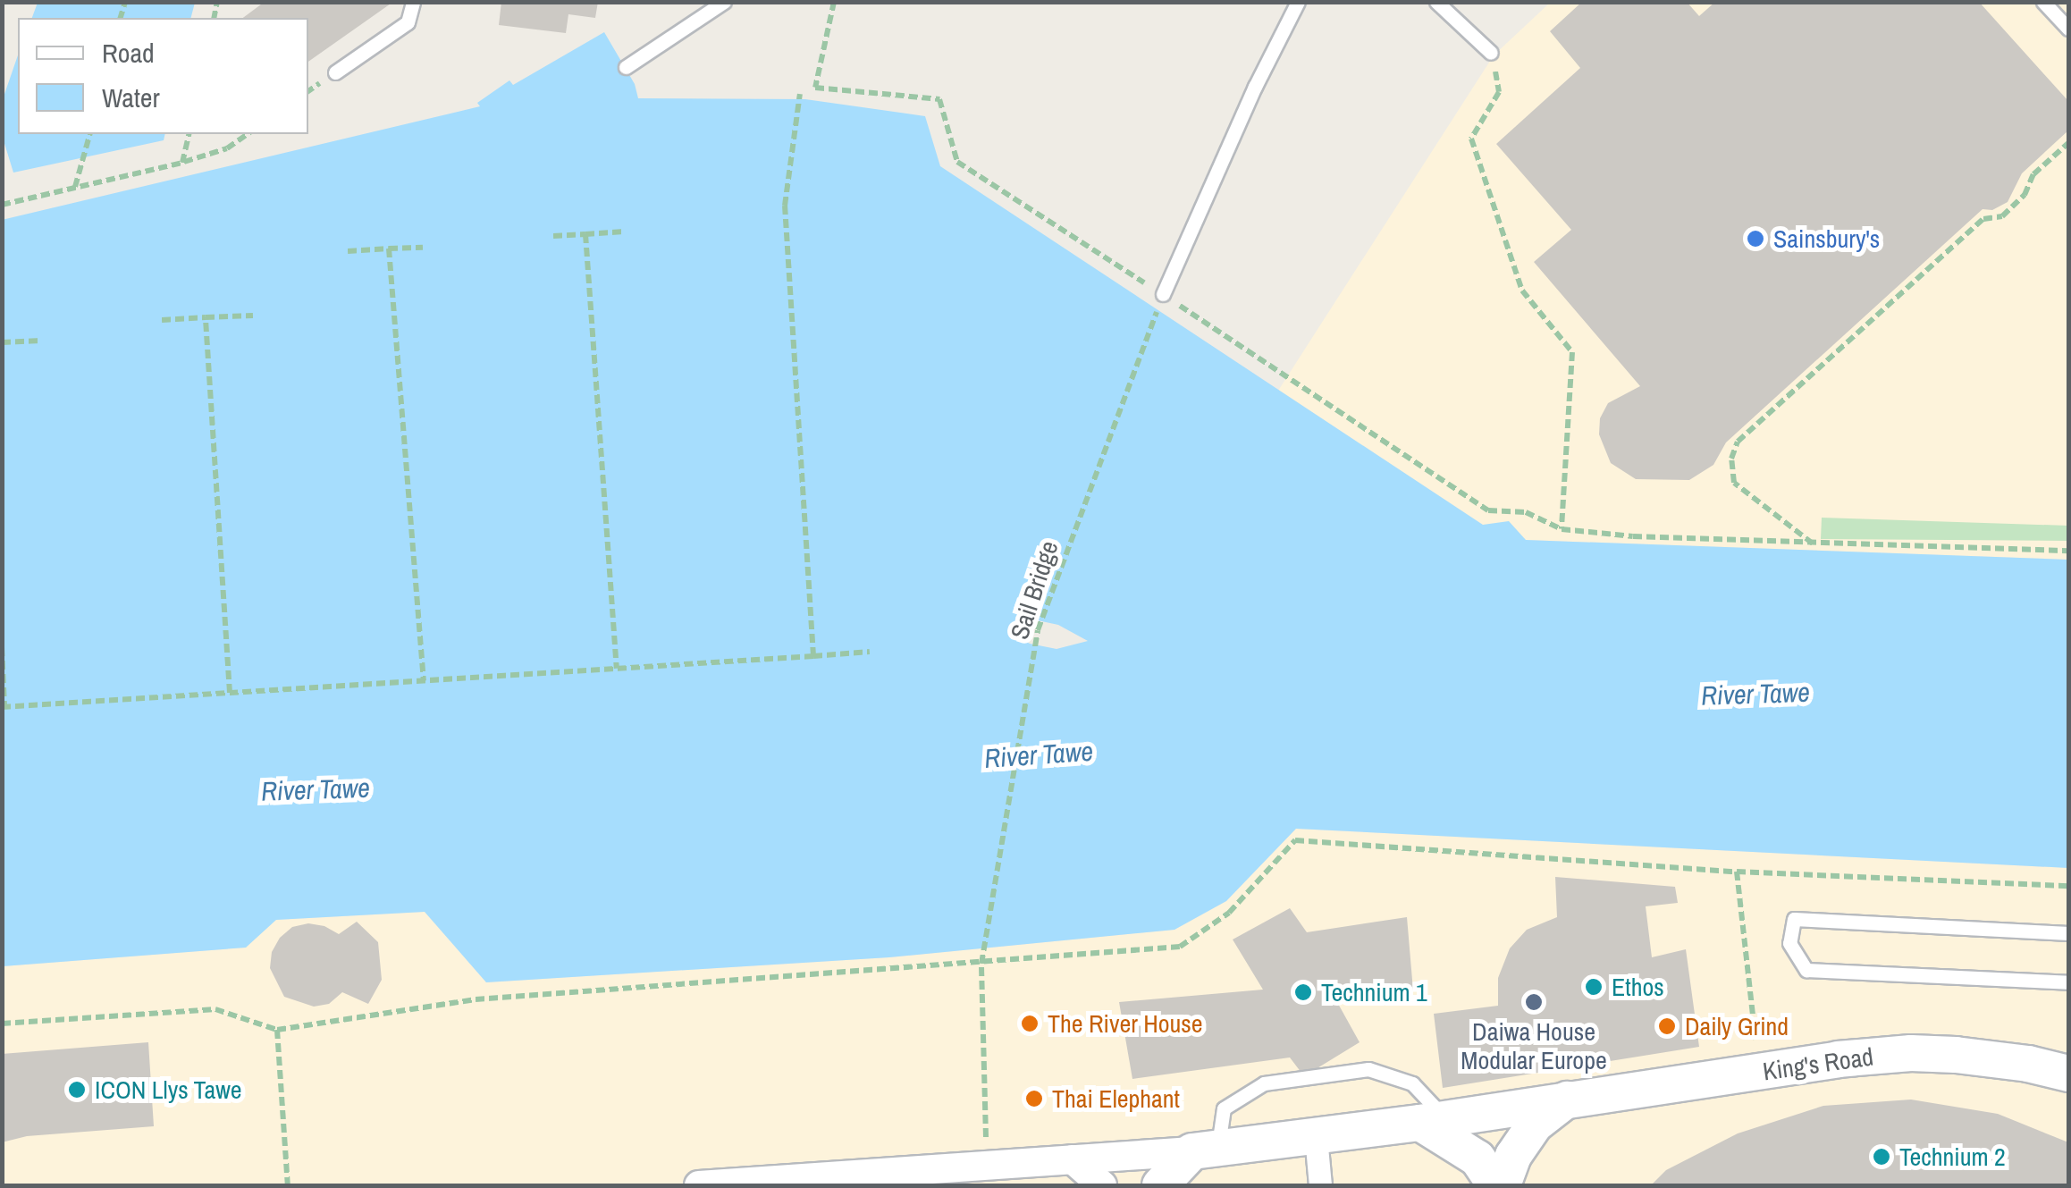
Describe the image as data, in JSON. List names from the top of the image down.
{
  "streets": {
    "street": ["King's Road"],
    "path": ["Sail Bridge"]
  },
  "crossings": [
    ["Sail Bridge", "King's Road"]
  ],
  "water": ["River Tawe"],
  "places": [
    "Sainsbury's",
    "Ethos",
    "Technium 1",
    "Daiwa House Modular Europe",
    "The River House",
    "Daily Grind",
    "ICON Llys Tawe",
    "Thai Elephant",
    "Technium 2"
  ],
  "legend": ["Road", "Water"]
}
